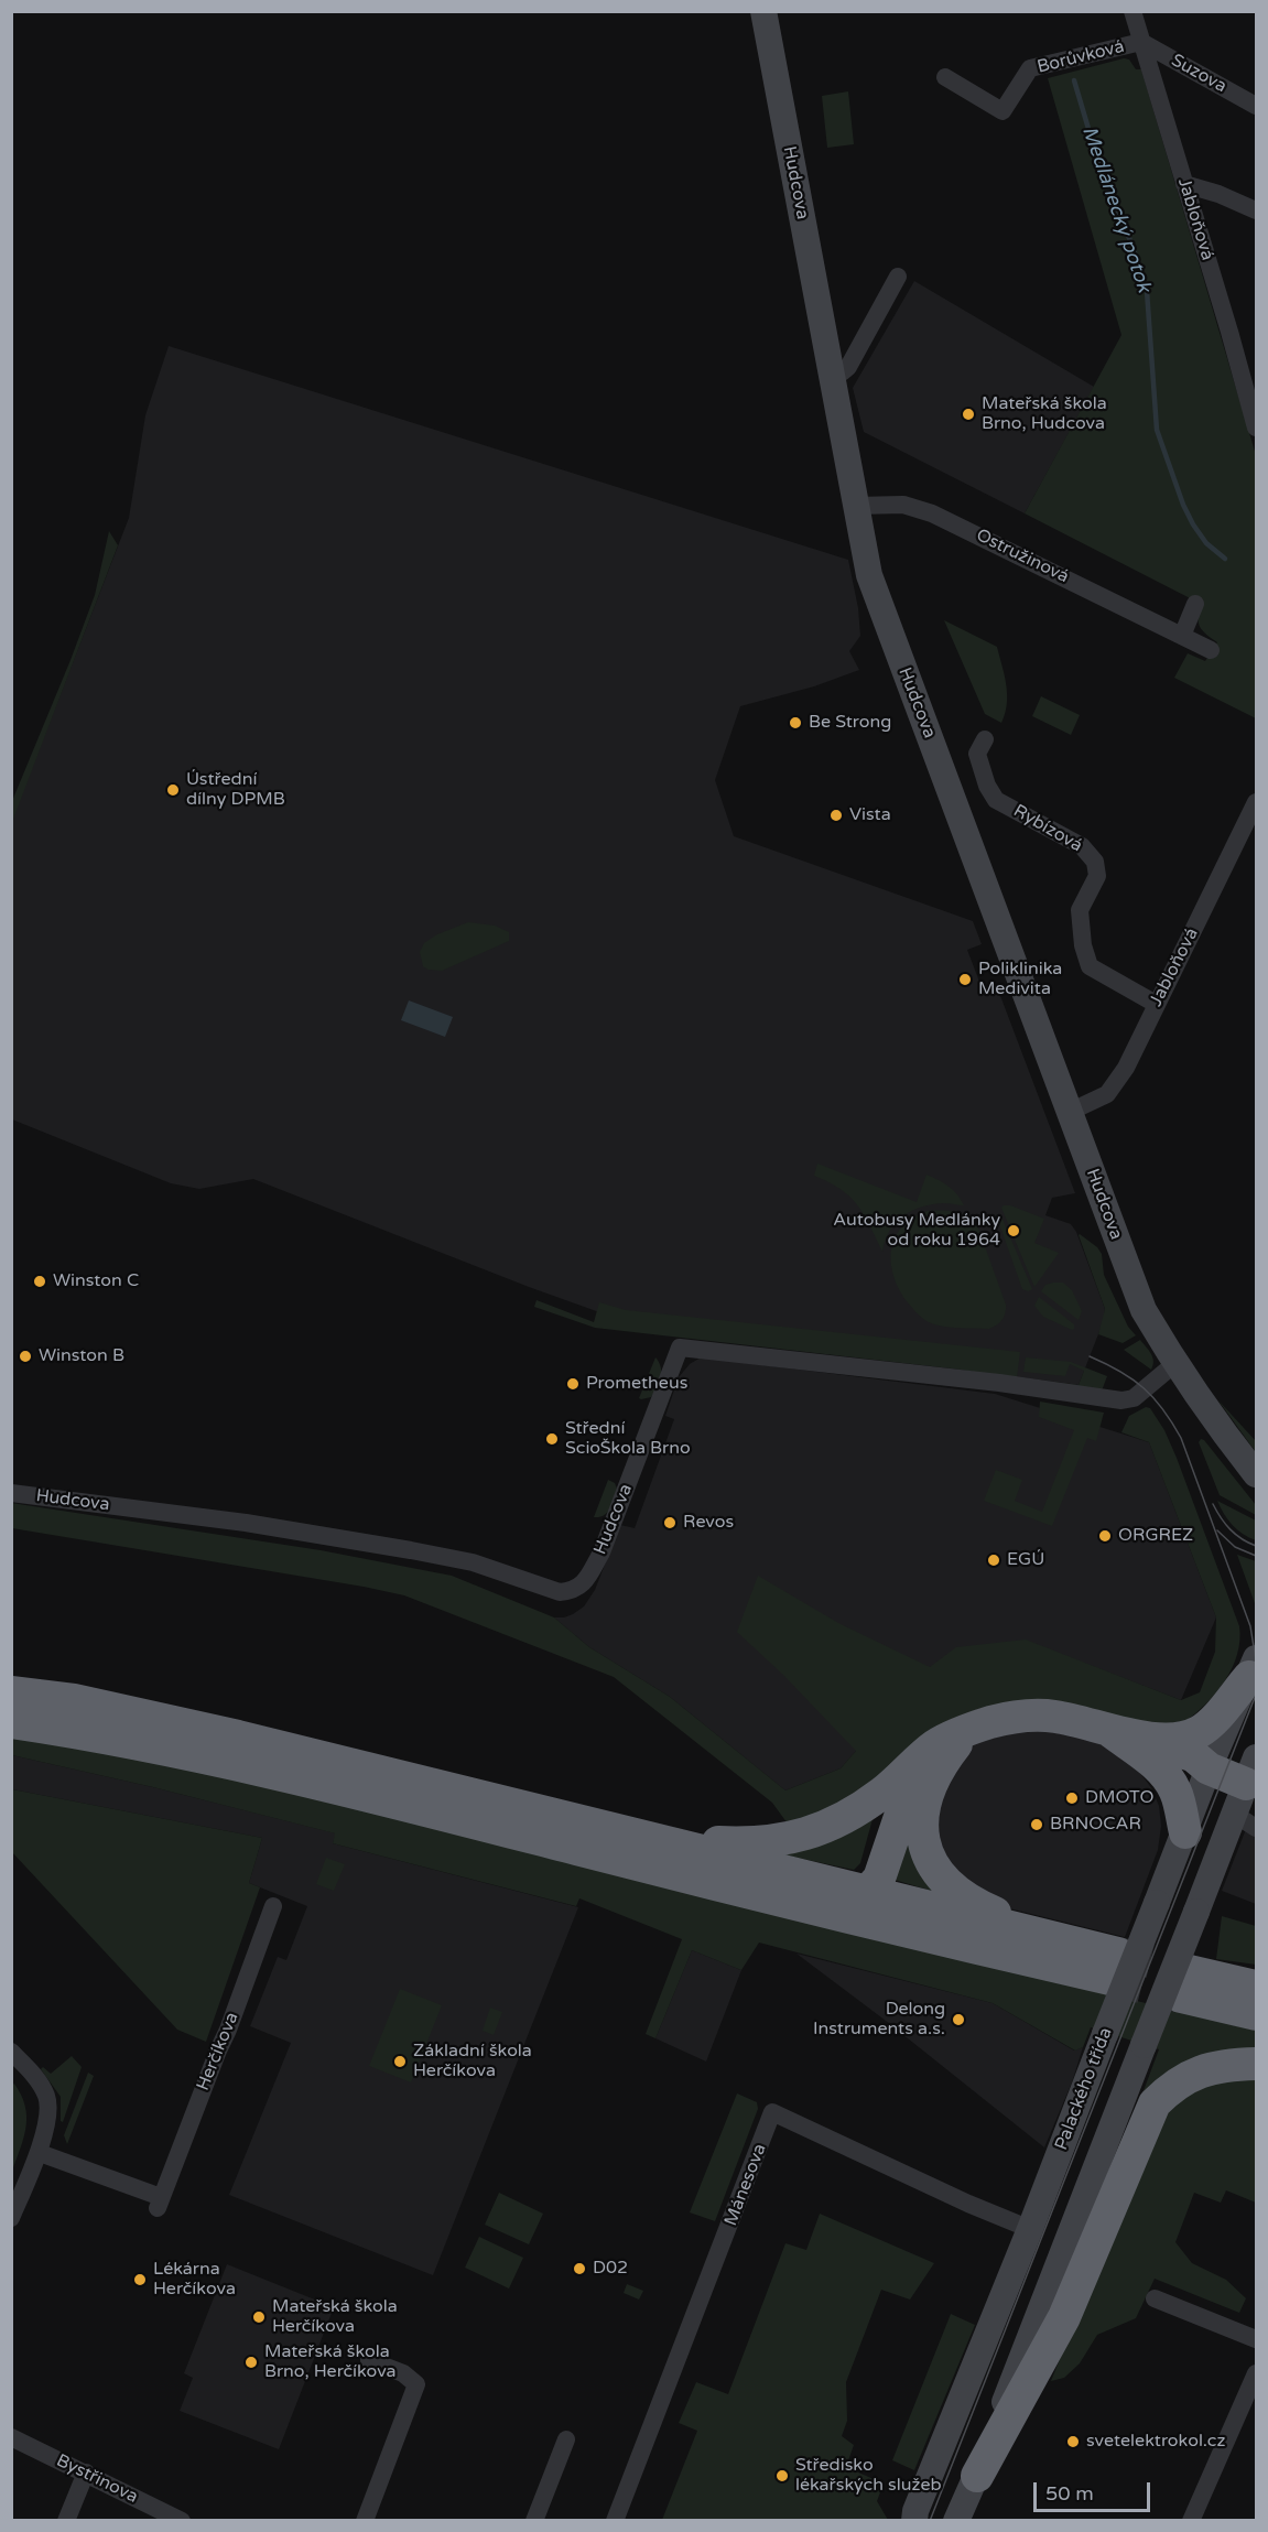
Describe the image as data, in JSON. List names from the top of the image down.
{
  "streets": {
    "street": [
      "Borůvková",
      "Suzova",
      "Hudcova",
      "Jabloňová",
      "Ostružinová",
      "Rybízová",
      "Herčíkova",
      "Palackého třída",
      "Mánesova",
      "Bystřinova"
    ]
  },
  "crossings": [
    ["Borůvková", "Suzova"],
    ["Borůvková", "Jabloňová"],
    ["Suzova", "Jabloňová"],
    ["Hudcova", "Jabloňová"],
    ["Hudcova", "Ostružinová"],
    ["Jabloňová", "Rybízová"],
    ["Palackého třída", "Mánesova"]
  ],
  "water": ["Medlánecký potok"],
  "places": [
    "Mateřská škola Brno, Hudcova",
    "Be Strong",
    "Ústřední dílny DPMB",
    "Vista",
    "Poliklinika Medivita",
    "Autobusy Medlánky od roku 1964",
    "Winston C",
    "Winston B",
    "Prometheus",
    "Střední ScioŠkola Brno",
    "Revos",
    "ORGREZ",
    "EGÚ",
    "DMOTO",
    "BRNOCAR",
    "Delong Instruments a.s.",
    "Základní škola Herčíkova",
    "D02",
    "Lékárna Herčíkova",
    "Mateřská škola Herčíkova",
    "Mateřská škola Brno, Herčíkova",
    "svetelektrokol.cz",
    "Středisko lékařských služeb"
  ],
  "scale_bar": "50 m"
}
